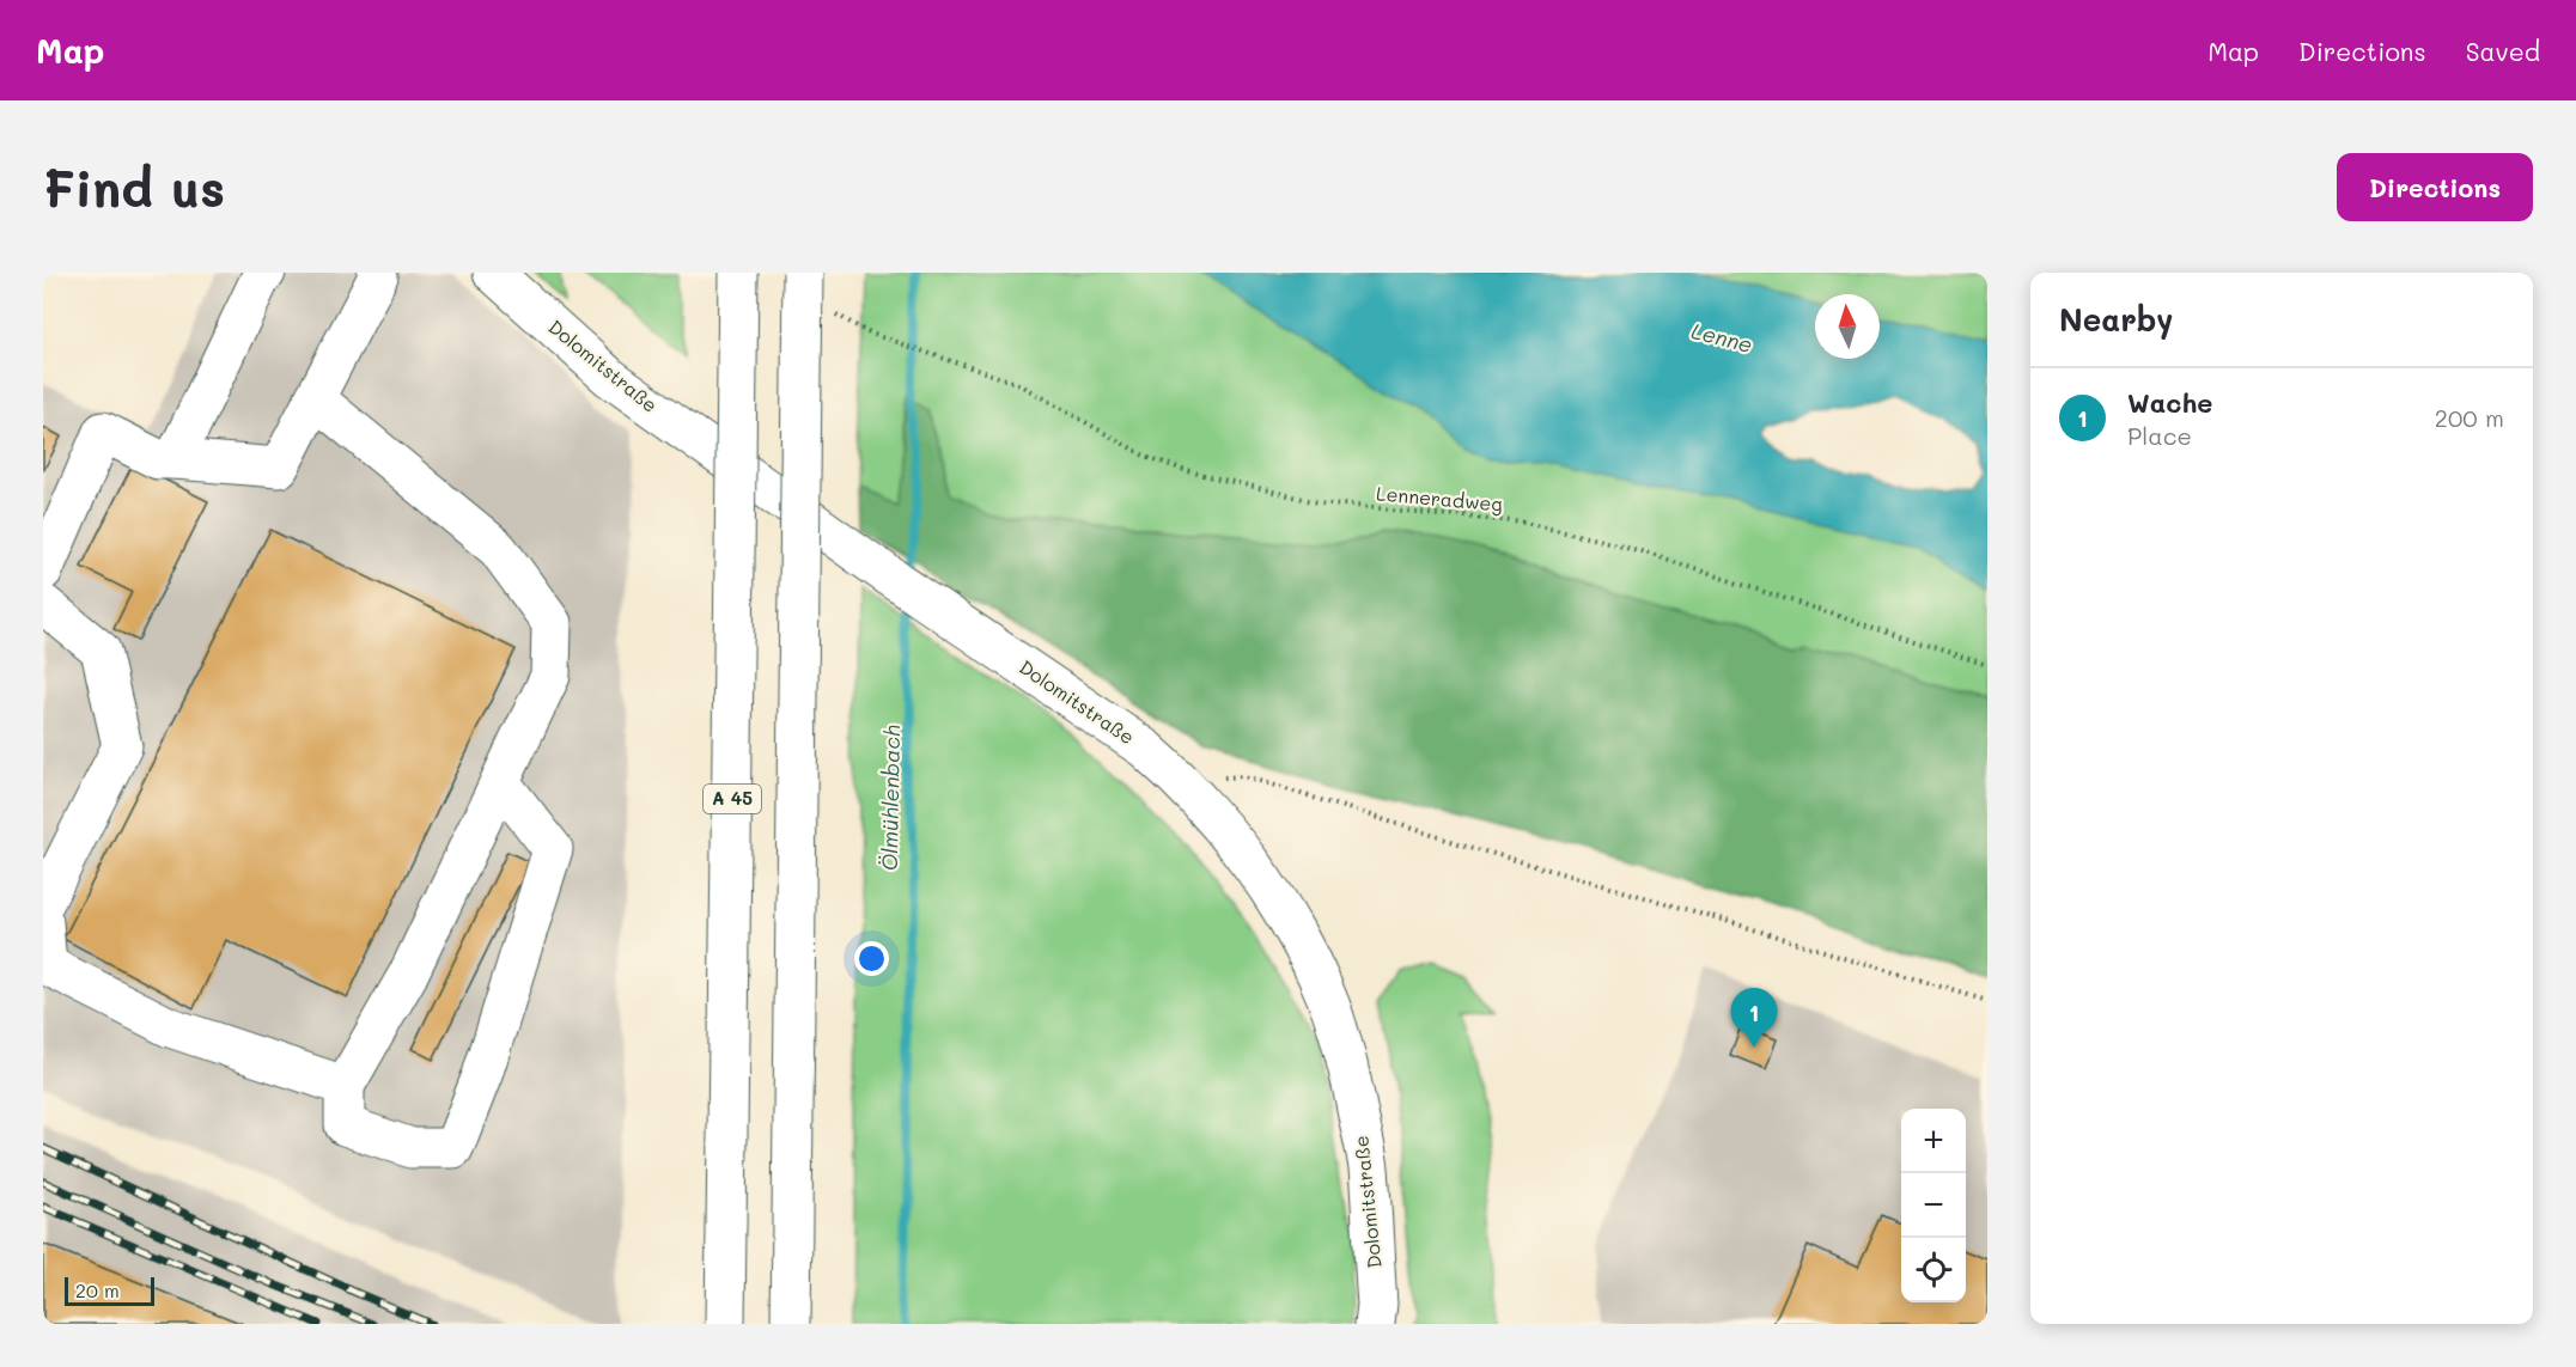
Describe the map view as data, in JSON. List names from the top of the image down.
{
  "streets": {
    "main road": ["Dolomitstraße", "A 45"],
    "path": ["Lenneradweg"]
  },
  "water": ["Lenne", "Ölmühlenbach"],
  "scale_bar": "20 m",
  "north": "top",
  "page": {
    "header": "Map",
    "nav": ["Map", "Directions", "Saved"],
    "buttons": "Directions",
    "title": "Find us",
    "heading": "Nearby",
    "list": [
      {
        "mark": "1",
        "name": "Wache",
        "note": "Place",
        "value": "200 m"
      }
    ],
    "pins": "1",
    "map_buttons": ["+", "−"],
    "scale": "20 m"
  }
}
